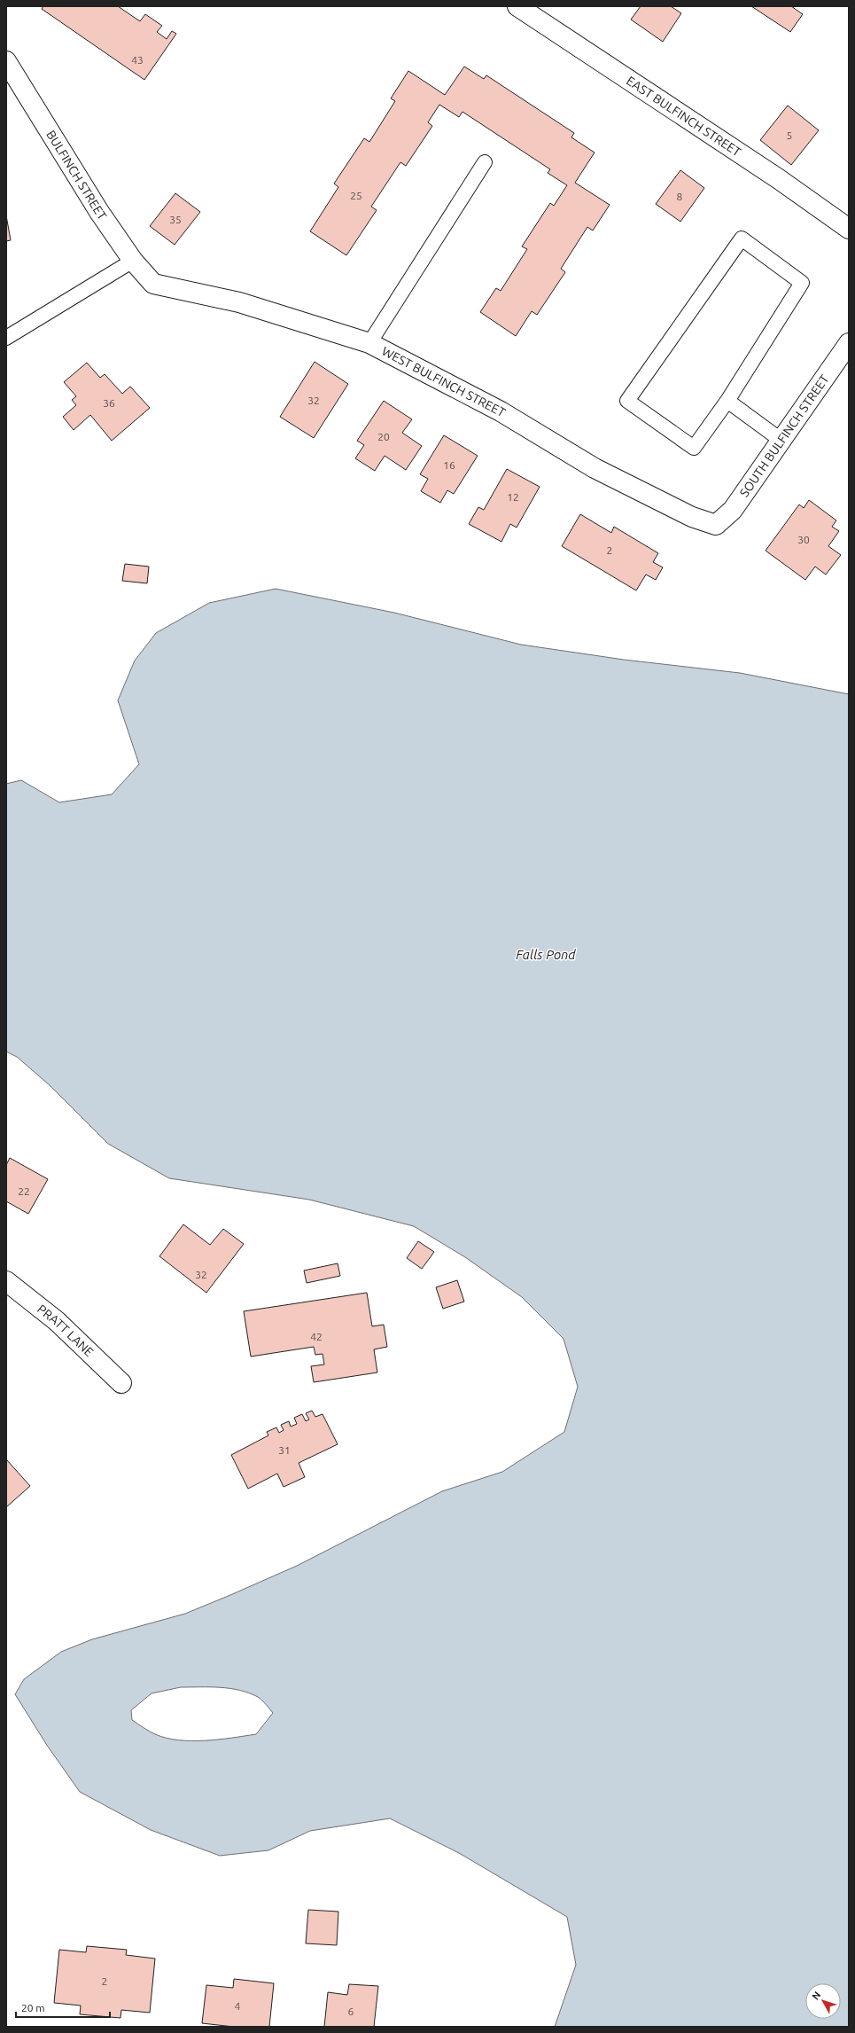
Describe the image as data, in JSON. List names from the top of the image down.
{
  "streets": {
    "street": [
      "EAST BULFINCH STREET",
      "BULFINCH STREET",
      "WEST BULFINCH STREET",
      "SOUTH BULFINCH STREET",
      "PRATT LANE"
    ]
  },
  "crossings": [
    ["BULFINCH STREET", "WEST BULFINCH STREET"],
    ["WEST BULFINCH STREET", "SOUTH BULFINCH STREET"]
  ],
  "water": ["Falls Pond"],
  "house_numbers": [
    "43",
    "5",
    "25",
    "8",
    "35",
    "32",
    "36",
    "20",
    "16",
    "12",
    "30",
    "2",
    "22",
    "32",
    "42",
    "31",
    "2",
    "4",
    "6"
  ],
  "scale_bar": "20 m",
  "north": "top left"
}
